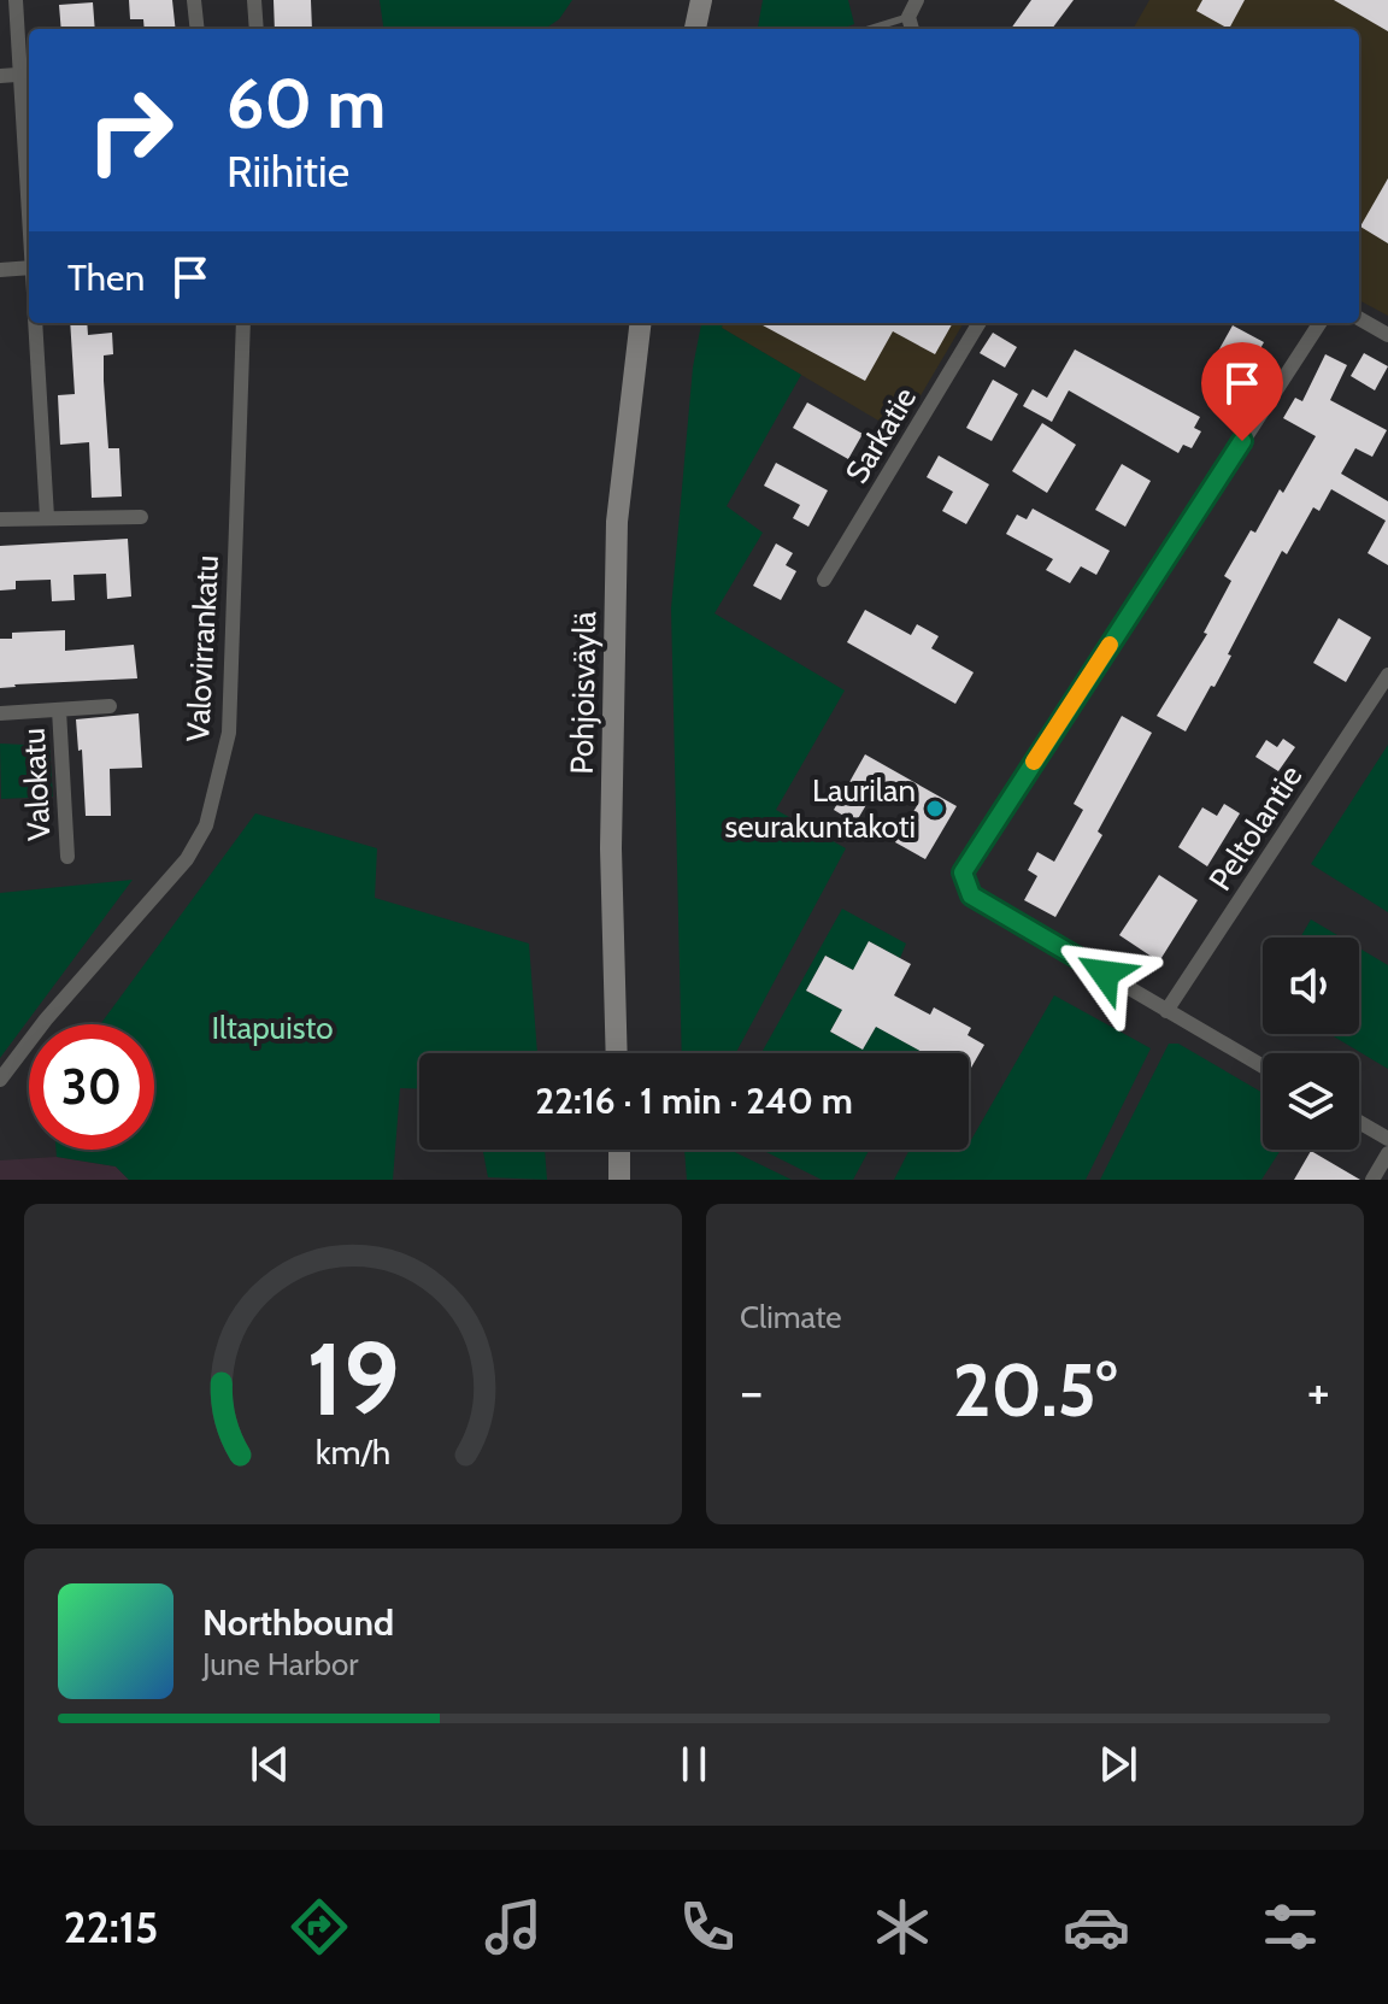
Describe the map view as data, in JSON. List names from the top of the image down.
{
  "streets": {
    "main road": ["Pohjoisväylä"],
    "street": [
      "Sarkatie",
      "Valovirrankatu",
      "Valokatu",
      "Peltolantie"
    ]
  },
  "parks": ["Iltapuisto"],
  "places": ["Laurilan seurakuntakoti"],
  "page": {
    "turn": ["60 m", "Riihitie"],
    "then": "Then",
    "limit": "30",
    "trip": "22:16 · 1 min · 240 m",
    "tile": "Climate",
    "heat": ["−", "20.5°", "+"],
    "song": ["Northbound", "June Harbor"],
    "tabs": "22:15",
    "gauge": ["19", "km/h"]
  }
}
